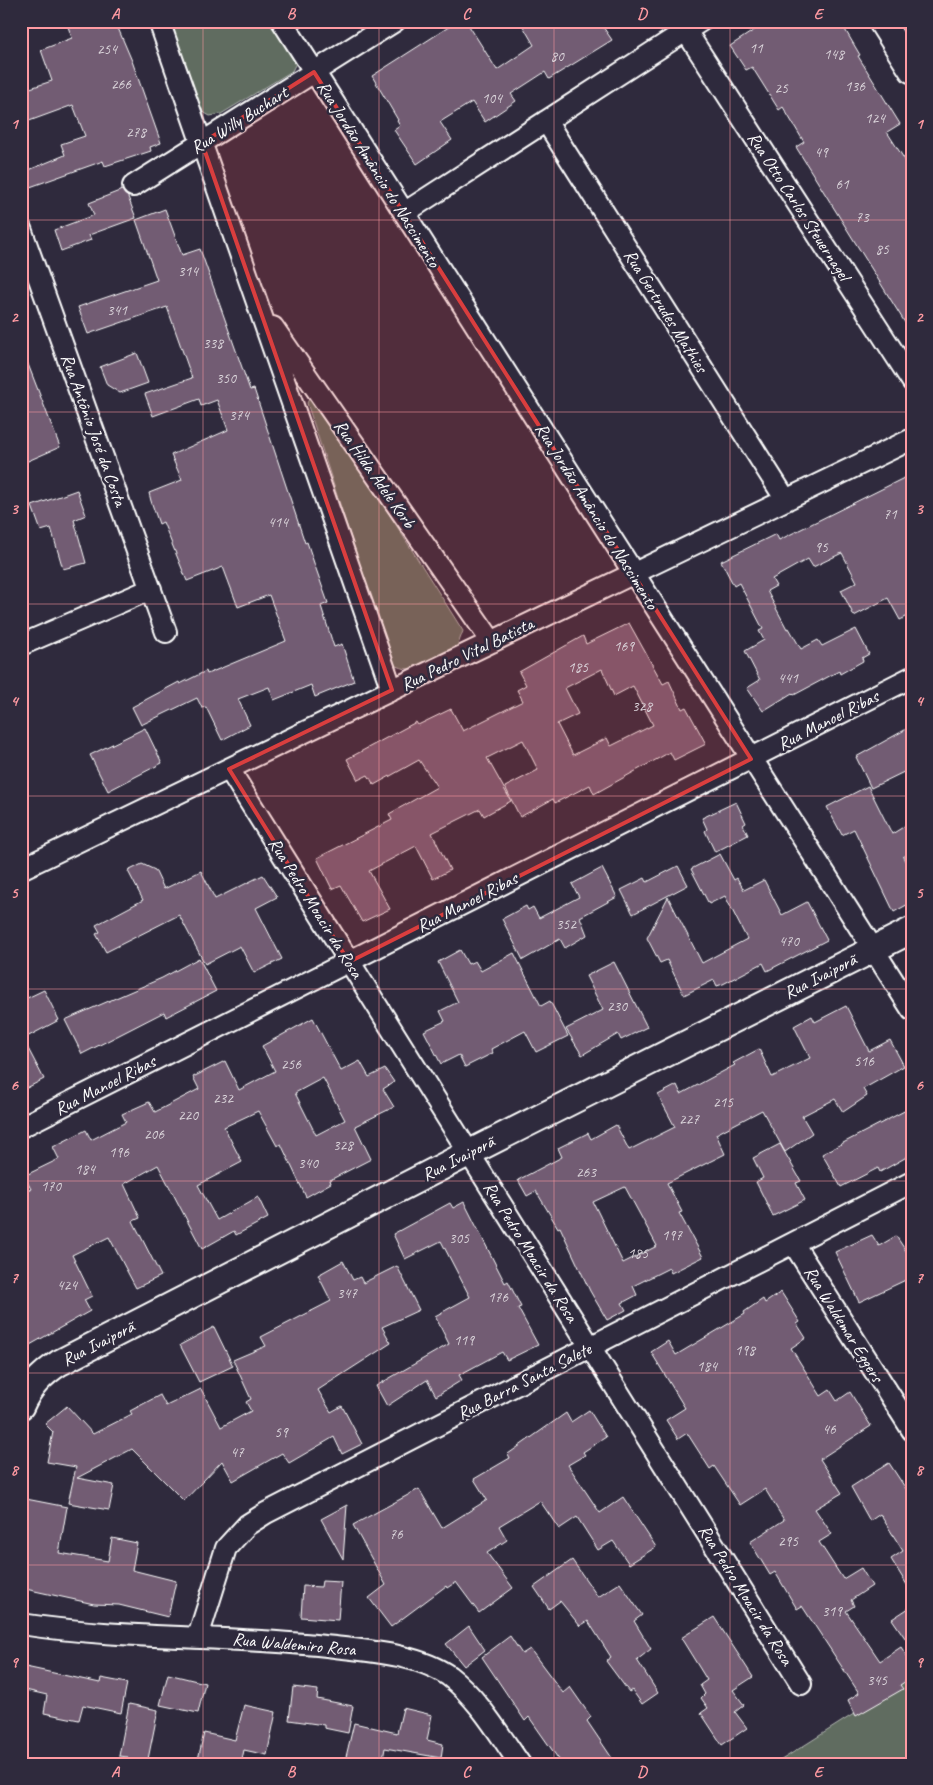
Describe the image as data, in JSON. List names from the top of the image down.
{
  "streets": {
    "street": [
      "Rua Willy Buchart",
      "Rua Jordão Amâncio do Nascimento",
      "Rua Otto Carlos Steuernagel",
      "Rua Gertrudes Mathies",
      "Rua Antônio José da Costa",
      "Rua Hilda Adele Korb",
      "Rua Pedro Vital Batista",
      "Rua Manoel Ribas",
      "Rua Pedro Moacir da Rosa",
      "Rua Ivaiporã",
      "Rua Waldemar Eggers",
      "Rua Barra Santa Salete",
      "Rua Waldemiro Rosa"
    ]
  },
  "crossings": [
    ["Rua Willy Buchart", "Rua Jordão Amâncio do Nascimento"],
    ["Rua Jordão Amâncio do Nascimento", "Rua Pedro Vital Batista"],
    ["Rua Jordão Amâncio do Nascimento", "Rua Manoel Ribas"],
    ["Rua Jordão Amâncio do Nascimento", "Rua Ivaiporã"],
    ["Rua Gertrudes Mathies", "Rua Pedro Vital Batista"],
    ["Rua Hilda Adele Korb", "Rua Pedro Vital Batista"],
    ["Rua Pedro Vital Batista", "Rua Pedro Moacir da Rosa"],
    ["Rua Manoel Ribas", "Rua Pedro Moacir da Rosa"],
    ["Rua Pedro Moacir da Rosa", "Rua Ivaiporã"],
    ["Rua Pedro Moacir da Rosa", "Rua Barra Santa Salete"],
    ["Rua Waldemar Eggers", "Rua Barra Santa Salete"],
    ["Rua Barra Santa Salete", "Rua Waldemiro Rosa"]
  ],
  "house_numbers": [
    "11",
    "254",
    "148",
    "80",
    "266",
    "136",
    "25",
    "104",
    "124",
    "278",
    "49",
    "61",
    "73",
    "85",
    "314",
    "341",
    "338",
    "350",
    "374",
    "71",
    "414",
    "95",
    "169",
    "185",
    "441",
    "328",
    "352",
    "470",
    "230",
    "516",
    "256",
    "232",
    "215",
    "220",
    "227",
    "206",
    "328",
    "196",
    "340",
    "184",
    "263",
    "170",
    "197",
    "305",
    "185",
    "424",
    "347",
    "176",
    "119",
    "198",
    "184",
    "46",
    "59",
    "47",
    "76",
    "295",
    "319",
    "345"
  ],
  "grid": {
    "columns": [
      "A",
      "B",
      "C",
      "D",
      "E"
    ],
    "rows": [
      "1",
      "2",
      "3",
      "4",
      "5",
      "6",
      "7",
      "8",
      "9"
    ]
  }
}
